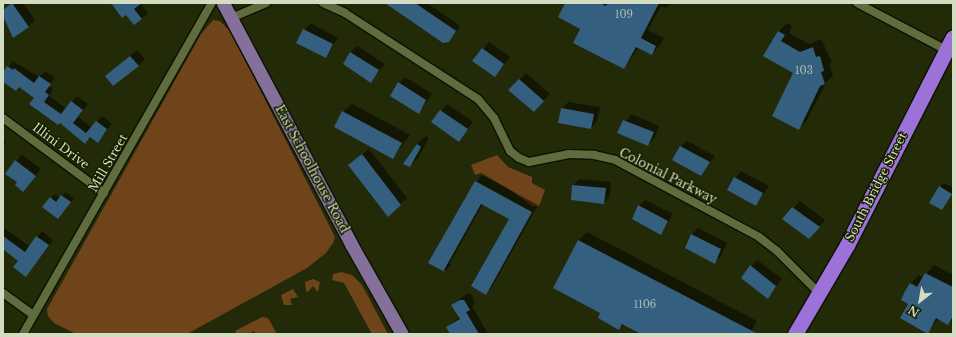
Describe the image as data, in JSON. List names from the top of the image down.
{
  "streets": {
    "highway": ["South Bridge Street"],
    "main road": ["East Schoolhouse Road"],
    "street": ["Illini Drive", "Mill Street", "Colonial Parkway"]
  },
  "crossings": [
    ["Illini Drive", "Mill Street"],
    ["Colonial Parkway", "South Bridge Street"]
  ],
  "house_numbers": ["109", "103", "1106"],
  "north": "bottom left"
}
